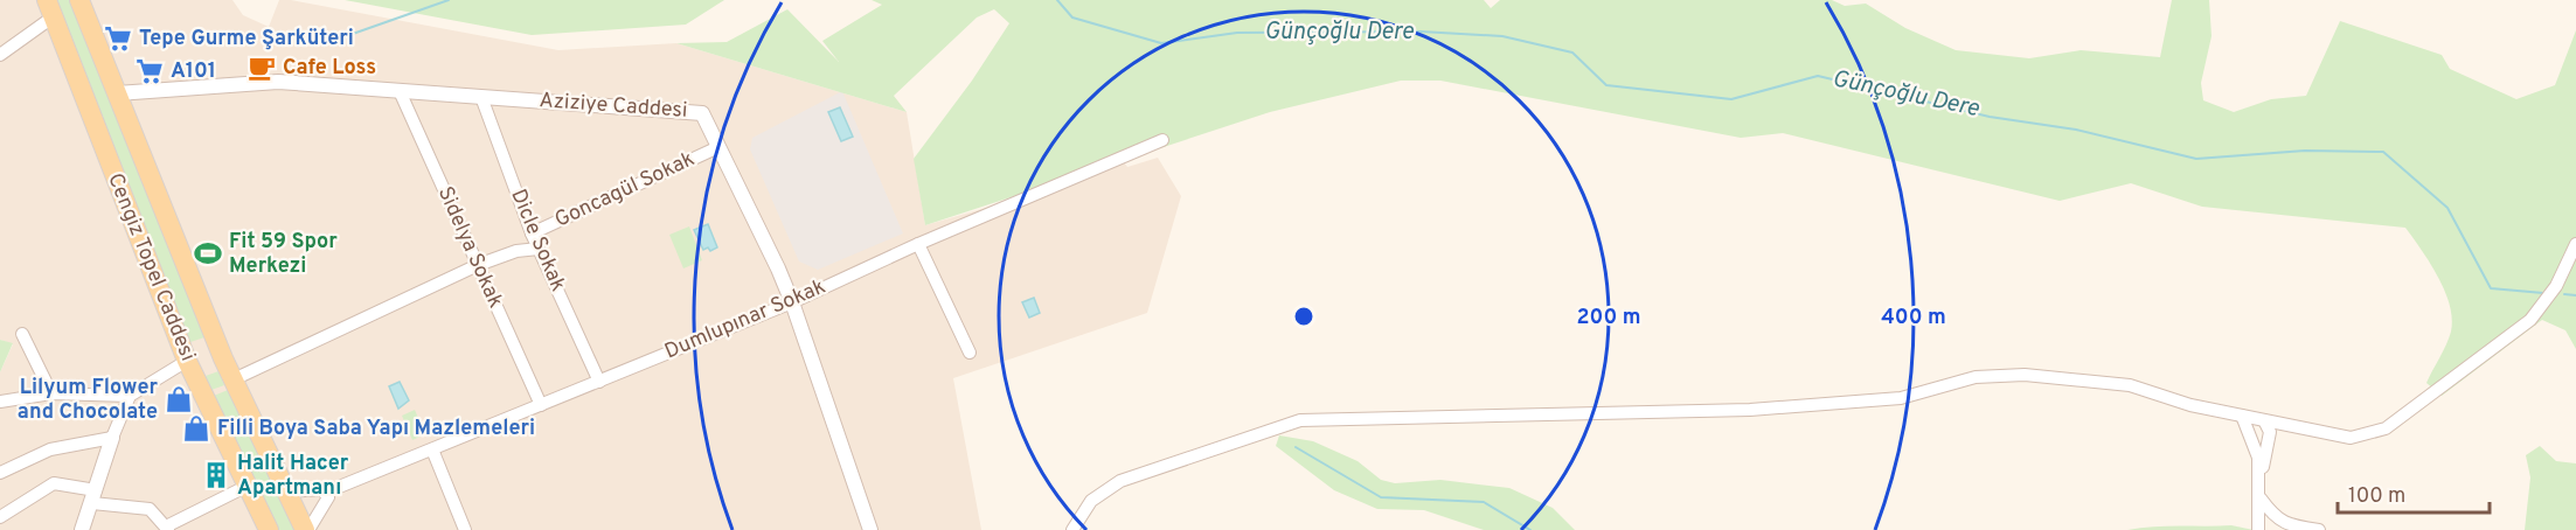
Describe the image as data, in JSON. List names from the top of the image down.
{
  "streets": {
    "main road": ["Cengiz Topel Caddesi"],
    "street": [
      "Aziziye Caddesi",
      "Goncagül Sokak",
      "Dicle Sokak",
      "Sidelya Sokak",
      "Dumlupınar Sokak"
    ]
  },
  "crossings": [
    ["Aziziye Caddesi", "Goncagül Sokak"],
    ["Aziziye Caddesi", "Dicle Sokak"],
    ["Aziziye Caddesi", "Sidelya Sokak"],
    ["Aziziye Caddesi", "Cengiz Topel Caddesi"],
    ["Aziziye Caddesi", "Dumlupınar Sokak"],
    ["Goncagül Sokak", "Dicle Sokak"],
    ["Dicle Sokak", "Dumlupınar Sokak"],
    ["Sidelya Sokak", "Dumlupınar Sokak"]
  ],
  "water": ["Günçoğlu Dere"],
  "places": {
    "supermarket": ["Tepe Gurme Şarküteri", "A101"],
    "cafe": ["Cafe Loss"],
    "sports": ["Fit 59 Spor Merkezi"],
    "shop": ["Lilyum Flower and Chocolate", "Filli Boya Saba Yapı Mazlemeleri"],
    "building": ["Halit Hacer Apartmanı"]
  },
  "scale_bar": "100 m",
  "rings": ["200 m", "400 m"]
}
